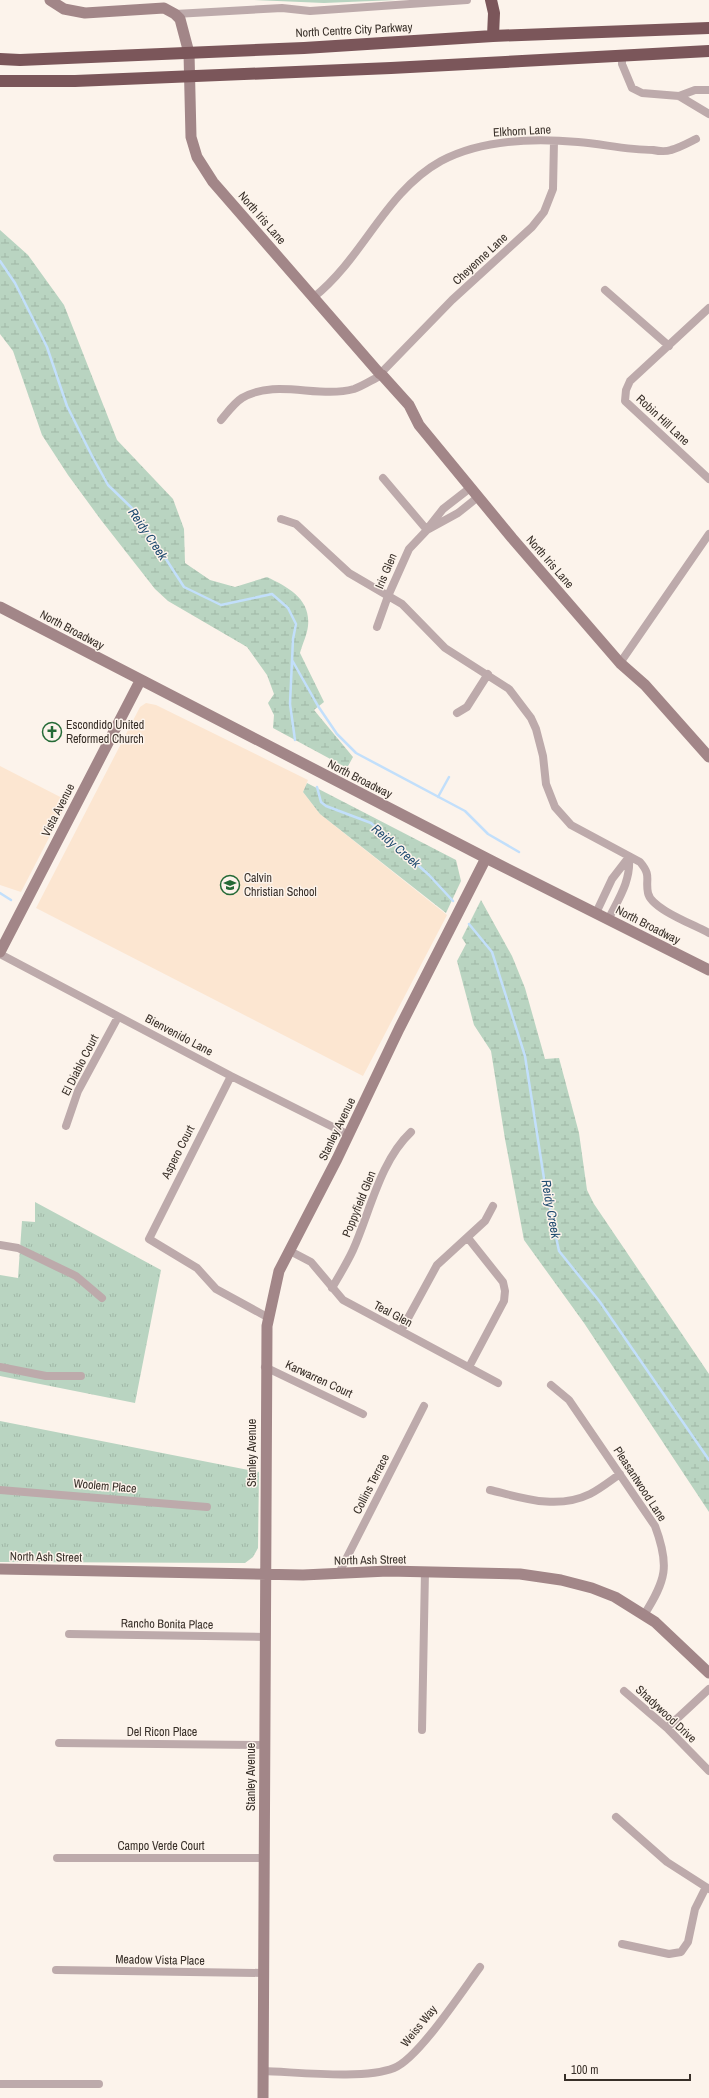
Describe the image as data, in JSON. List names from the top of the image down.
{
  "streets": {
    "highway": ["North Centre City Parkway"],
    "street": [
      "Elkhorn Lane",
      "North Iris Lane",
      "Cheyenne Lane",
      "Robin Hill Lane",
      "Iris Glen",
      "North Broadway",
      "Vista Avenue",
      "Bienvenido Lane",
      "El Diablo Court",
      "Stanley Avenue",
      "Aspero Court",
      "Poppyfield Glen",
      "Teal Glen",
      "Karwarren Court",
      "Collins Terrace",
      "Pleasantwood Lane",
      "Woolem Place",
      "North Ash Street",
      "Rancho Bonita Place",
      "Shadywood Drive",
      "Del Ricon Place",
      "Campo Verde Court",
      "Meadow Vista Place",
      "Weiss Way"
    ]
  },
  "crossings": [
    ["North Centre City Parkway", "North Iris Lane"],
    ["Elkhorn Lane", "North Iris Lane"],
    ["Elkhorn Lane", "Cheyenne Lane"],
    ["North Iris Lane", "Cheyenne Lane"],
    ["North Iris Lane", "Iris Glen"],
    ["North Broadway", "Vista Avenue"],
    ["North Broadway", "Stanley Avenue"],
    ["Vista Avenue", "Bienvenido Lane"],
    ["Bienvenido Lane", "El Diablo Court"],
    ["Bienvenido Lane", "Stanley Avenue"],
    ["Bienvenido Lane", "Aspero Court"],
    ["Stanley Avenue", "Aspero Court"],
    ["Stanley Avenue", "Teal Glen"],
    ["Stanley Avenue", "Karwarren Court"],
    ["Stanley Avenue", "North Ash Street"],
    ["Stanley Avenue", "Rancho Bonita Place"],
    ["Stanley Avenue", "Del Ricon Place"],
    ["Stanley Avenue", "Campo Verde Court"],
    ["Stanley Avenue", "Meadow Vista Place"],
    ["Stanley Avenue", "Weiss Way"],
    ["Poppyfield Glen", "Teal Glen"],
    ["Collins Terrace", "North Ash Street"],
    ["Pleasantwood Lane", "North Ash Street"]
  ],
  "water": ["Reidy Creek"],
  "places": {
    "church": ["Escondido United Reformed Church"],
    "school or university": ["Calvin Christian School"]
  },
  "scale_bar": "100 m"
}
